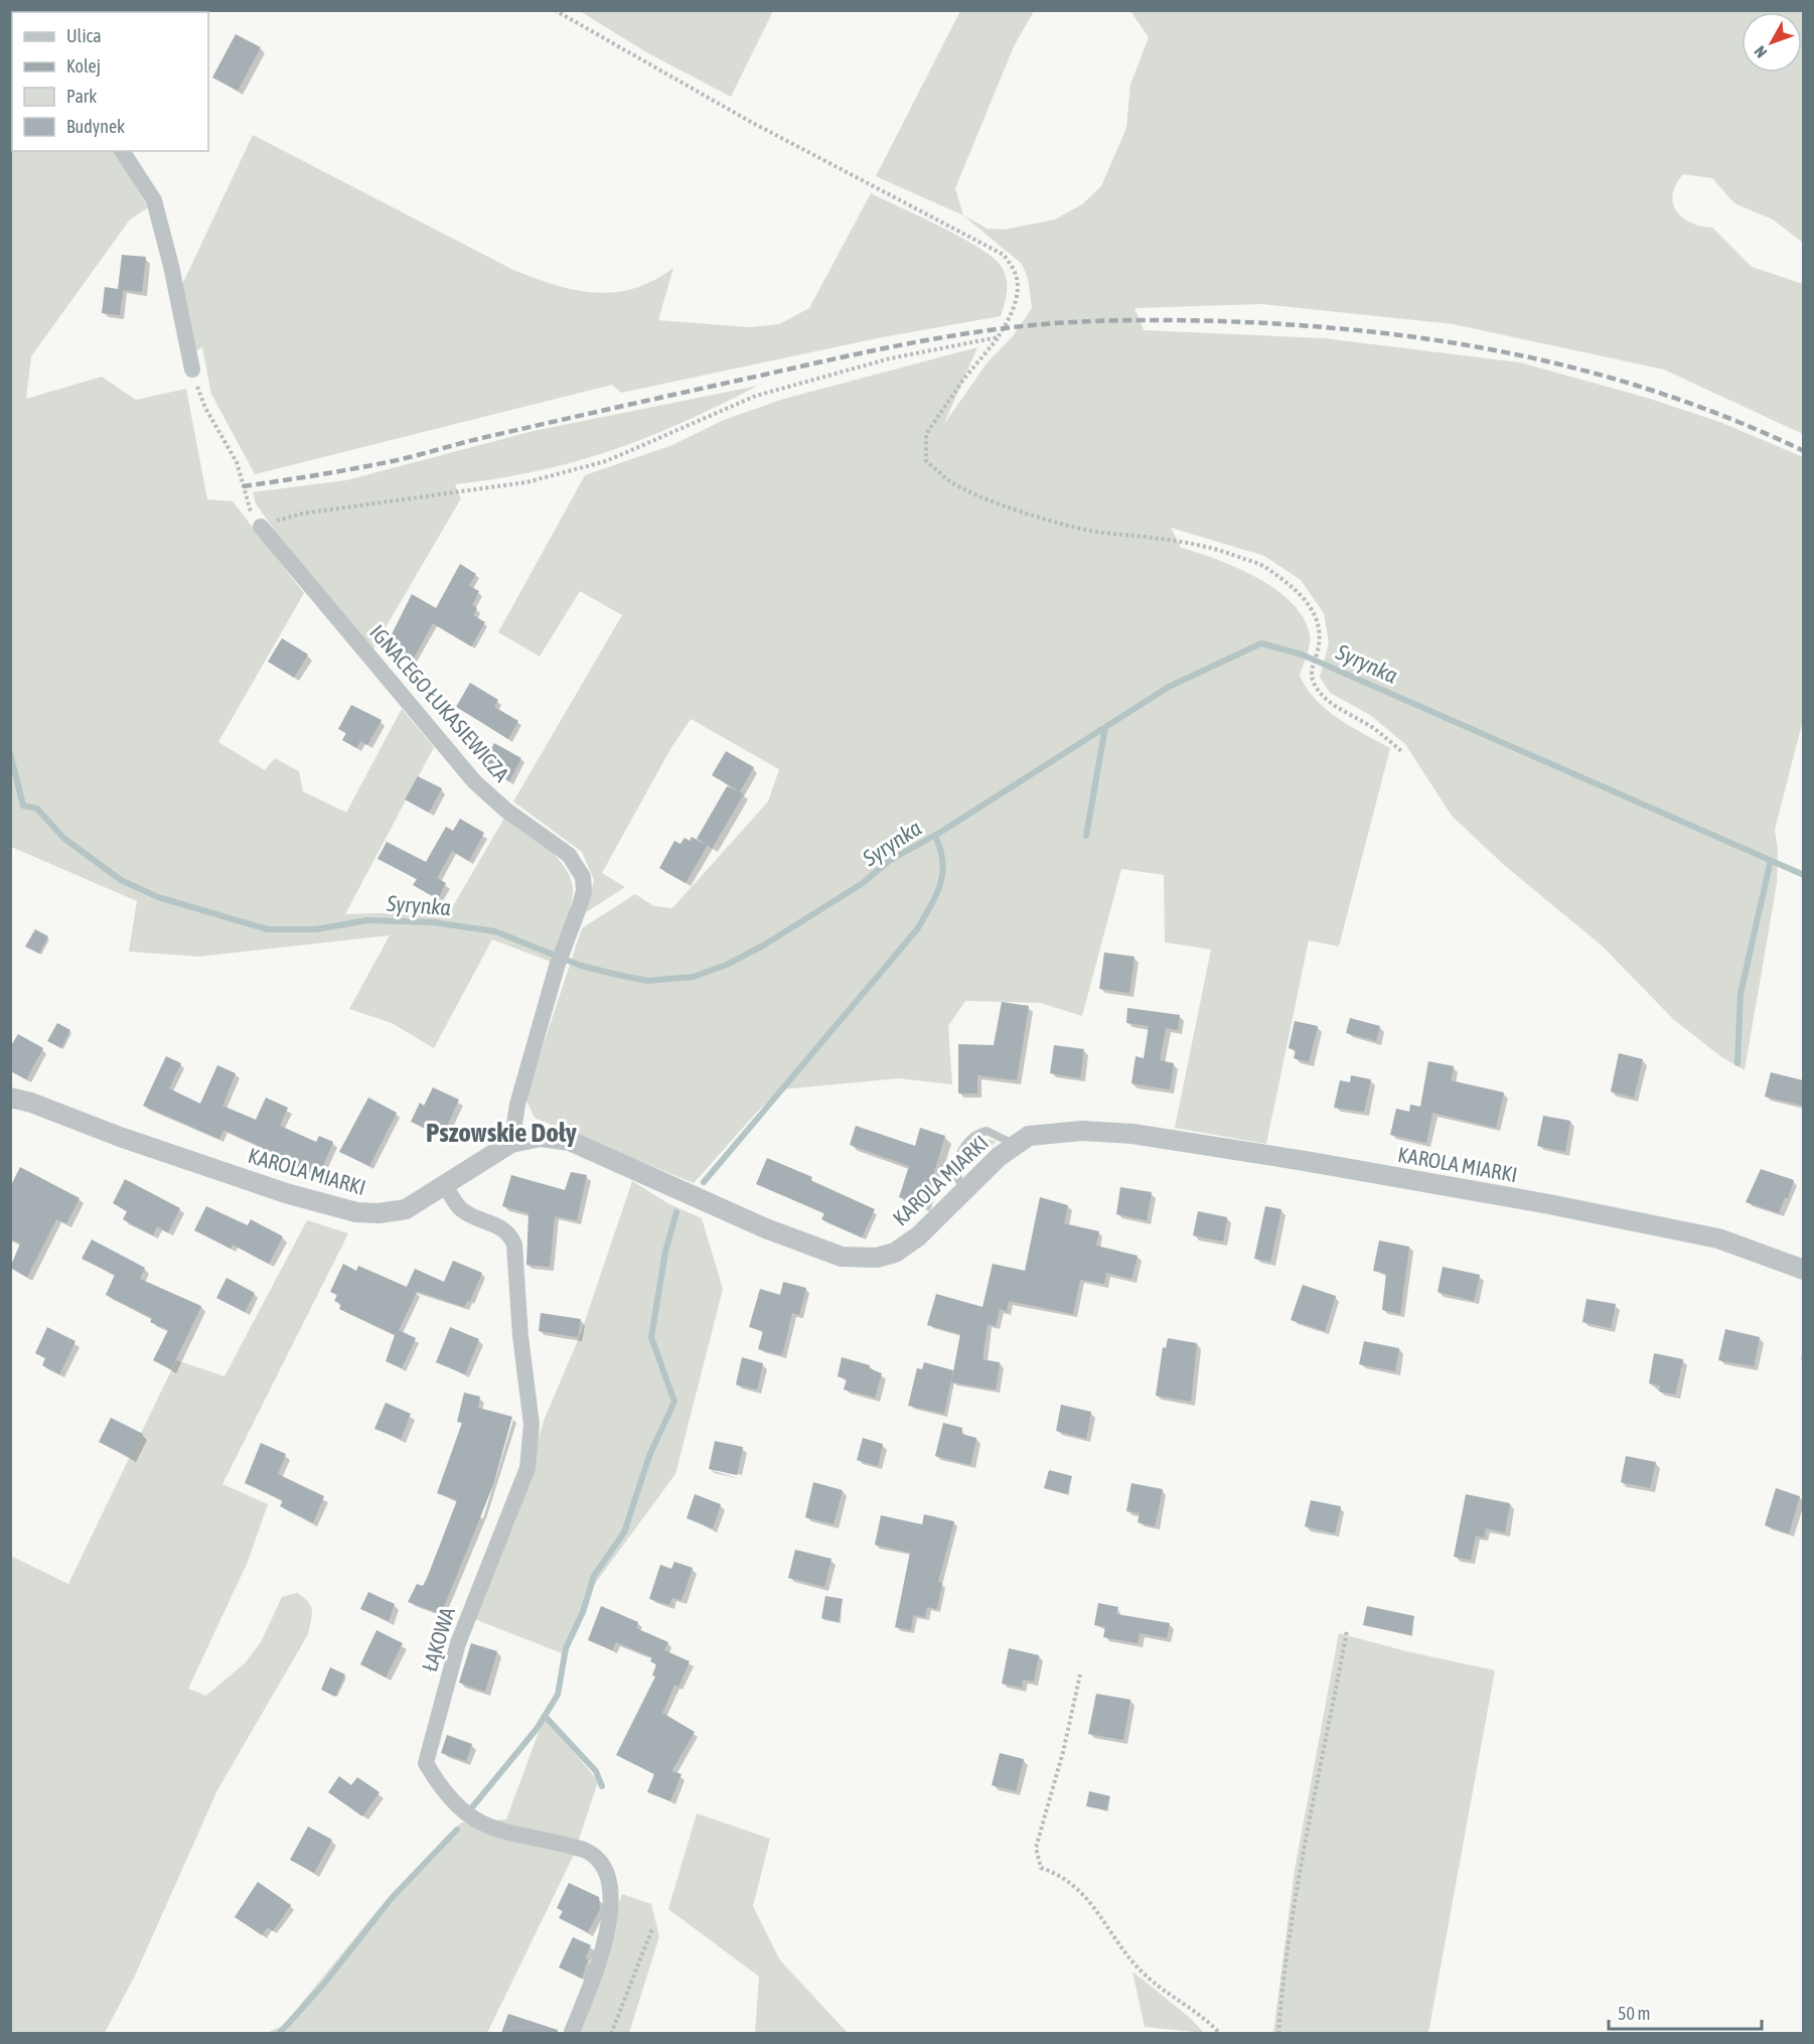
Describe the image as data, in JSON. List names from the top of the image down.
{
  "streets": {
    "street": ["IGNACEGO ŁUKASIEWICZA", "KAROLA MIARKI", "ŁĄKOWA"]
  },
  "crossings": [
    ["IGNACEGO ŁUKASIEWICZA", "KAROLA MIARKI"],
    ["KAROLA MIARKI", "ŁĄKOWA"]
  ],
  "districts": ["Pszowskie Doły"],
  "water": ["Syrynka"],
  "legend": [
    "Ulica",
    "Kolej",
    "Park",
    "Budynek"
  ],
  "scale_bar": "50 m",
  "north": "bottom left"
}
